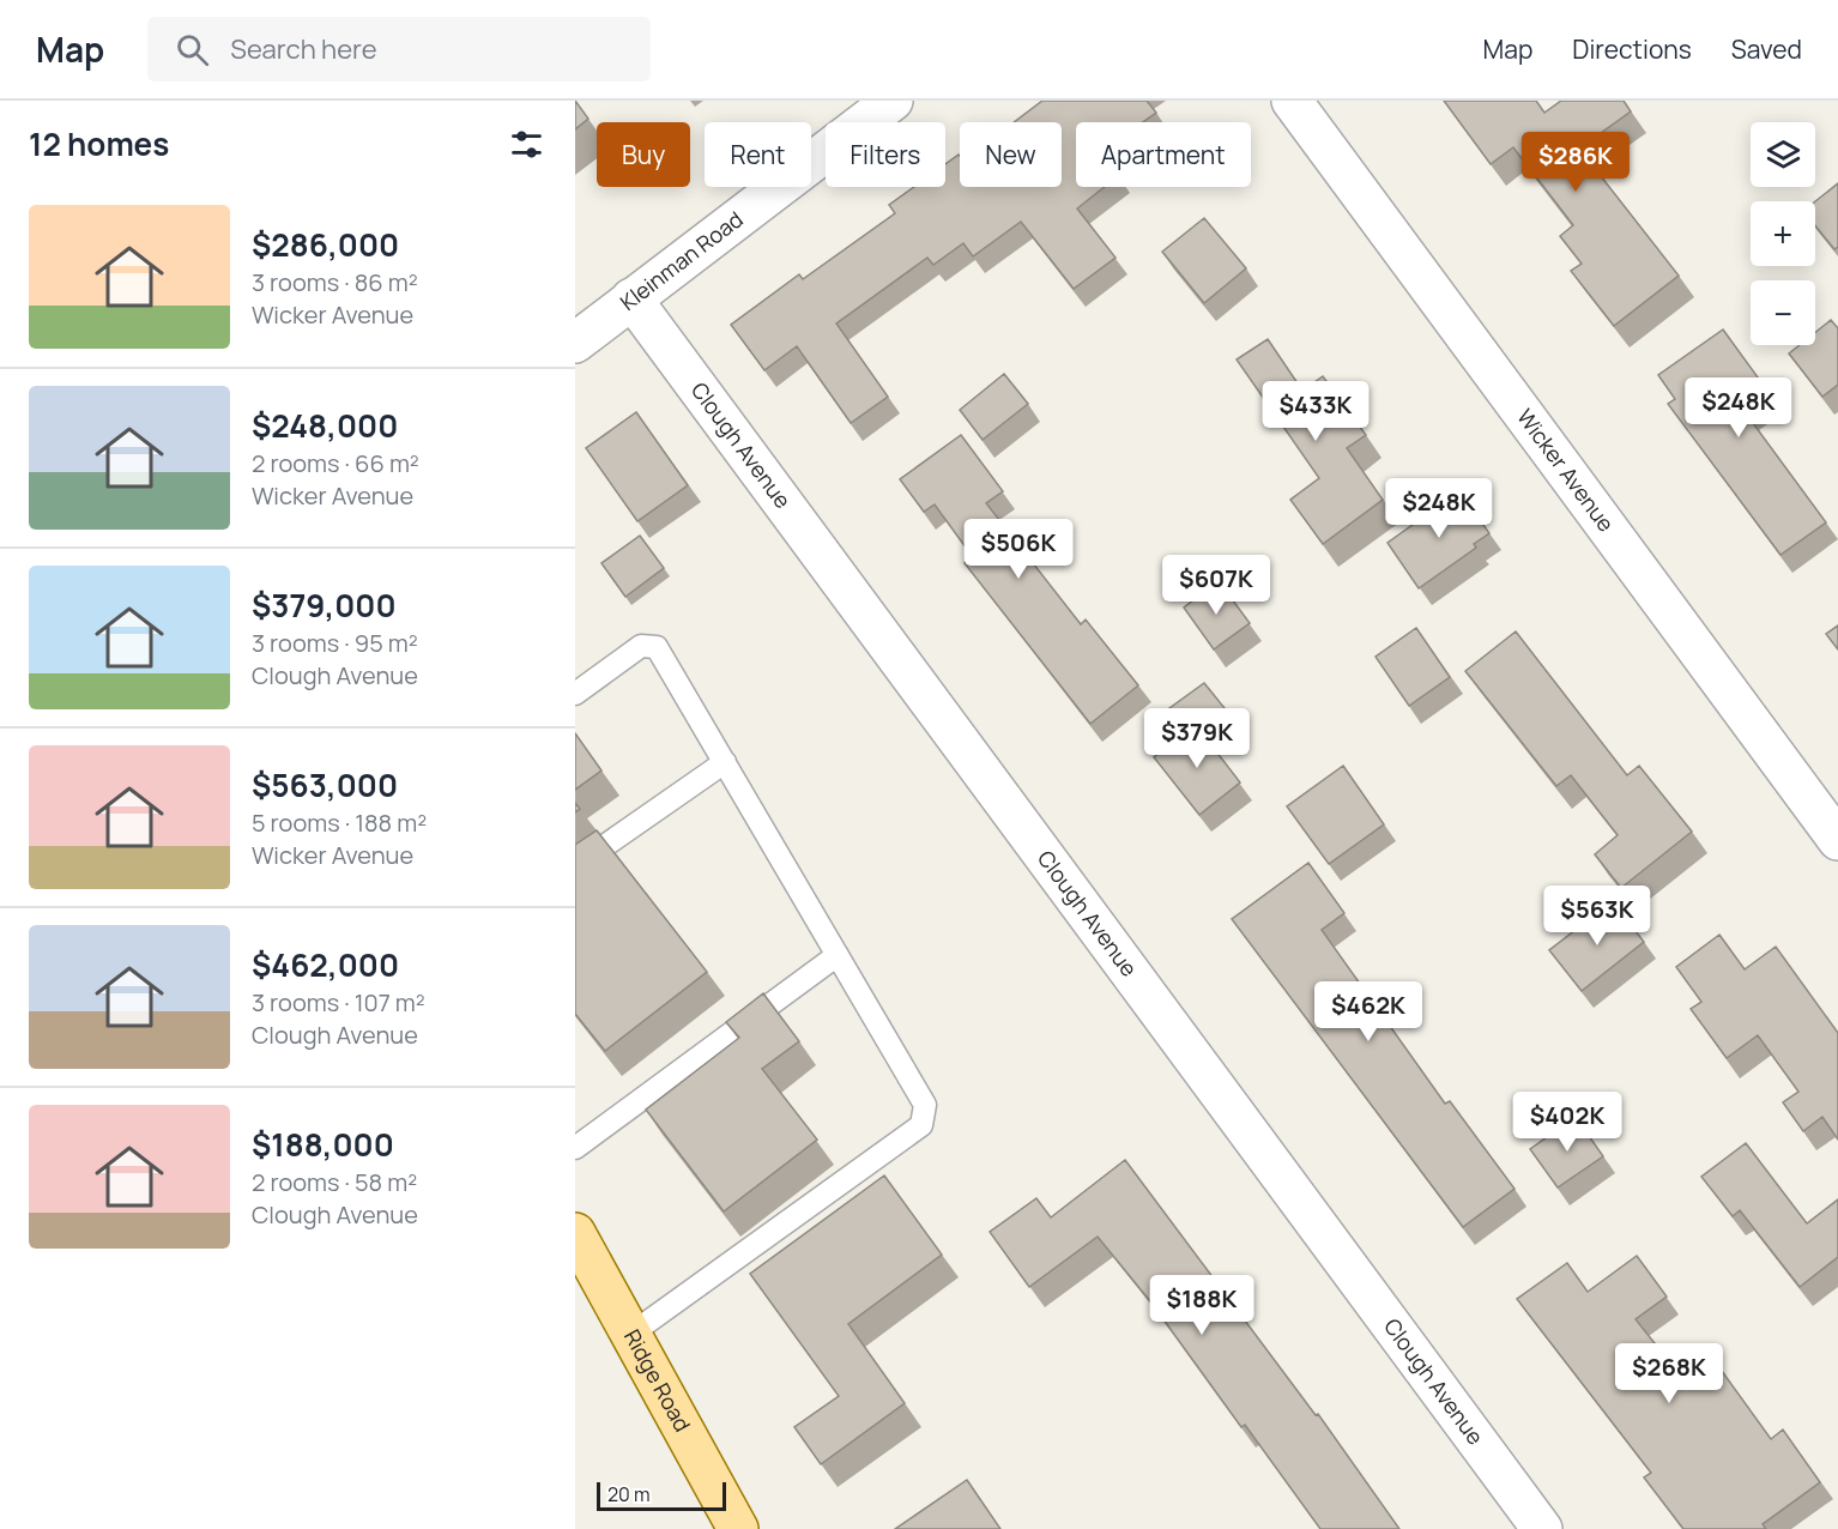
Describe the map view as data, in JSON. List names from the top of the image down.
{
  "streets": {
    "main road": ["Ridge Road"],
    "street": ["Kleinman Road", "Clough Avenue", "Wicker Avenue"]
  },
  "crossings": [
    ["Kleinman Road", "Clough Avenue"]
  ],
  "scale_bar": "20 m",
  "page": {
    "header": "Map",
    "search": "Search here",
    "nav": ["Map", "Directions", "Saved"],
    "heading": "12 homes",
    "map_buttons": ["+", "−"],
    "chip": [
      "Buy",
      "Rent",
      "Filters",
      "New",
      "Apartment"
    ],
    "price": [
      "$286K",
      "$248K",
      "$433K",
      "$248K",
      "$506K",
      "$607K",
      "$379K",
      "$563K",
      "$462K",
      "$402K",
      "$188K",
      "$268K"
    ],
    "list": [
      {
        "name": "$286,000",
        "note": "3 rooms · 86 m² · Wicker Avenue"
      },
      {
        "name": "$248,000",
        "note": "2 rooms · 66 m² · Wicker Avenue"
      },
      {
        "name": "$379,000",
        "note": "3 rooms · 95 m² · Clough Avenue"
      },
      {
        "name": "$563,000",
        "note": "5 rooms · 188 m² · Wicker Avenue"
      },
      {
        "name": "$462,000",
        "note": "3 rooms · 107 m² · Clough Avenue"
      },
      {
        "name": "$188,000",
        "note": "2 rooms · 58 m² · Clough Avenue"
      }
    ],
    "scale": "20 m"
  }
}
